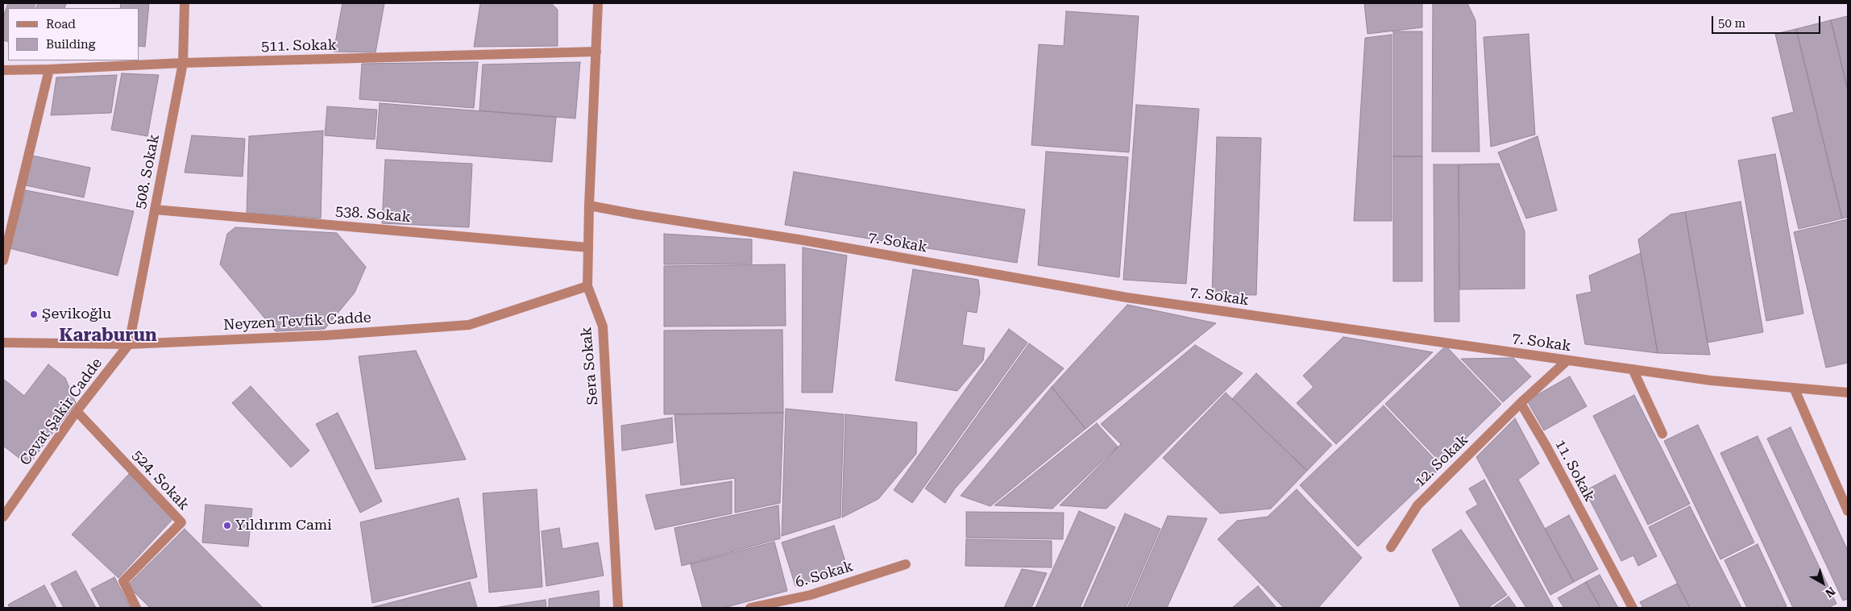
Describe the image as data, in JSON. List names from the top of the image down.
{
  "streets": {
    "street": [
      "511. Sokak",
      "508. Sokak",
      "538. Sokak",
      "7. Sokak",
      "Neyzen Tevfik Cadde",
      "Sera Sokak",
      "Cevat Şakir Cadde",
      "12. Sokak",
      "11. Sokak",
      "524. Sokak",
      "6. Sokak"
    ]
  },
  "crossings": [
    ["511. Sokak", "508. Sokak"],
    ["511. Sokak", "Sera Sokak"],
    ["508. Sokak", "538. Sokak"],
    ["508. Sokak", "Neyzen Tevfik Cadde"],
    ["508. Sokak", "Cevat Şakir Cadde"],
    ["538. Sokak", "Sera Sokak"],
    ["7. Sokak", "Sera Sokak"],
    ["Neyzen Tevfik Cadde", "Sera Sokak"],
    ["Neyzen Tevfik Cadde", "Cevat Şakir Cadde"],
    ["Cevat Şakir Cadde", "524. Sokak"],
    ["12. Sokak", "11. Sokak"]
  ],
  "districts": ["Karaburun"],
  "places": ["Şevikoğlu", "Yıldırım Cami"],
  "legend": ["Road", "Building"],
  "scale_bar": "50 m",
  "north": "bottom right"
}
